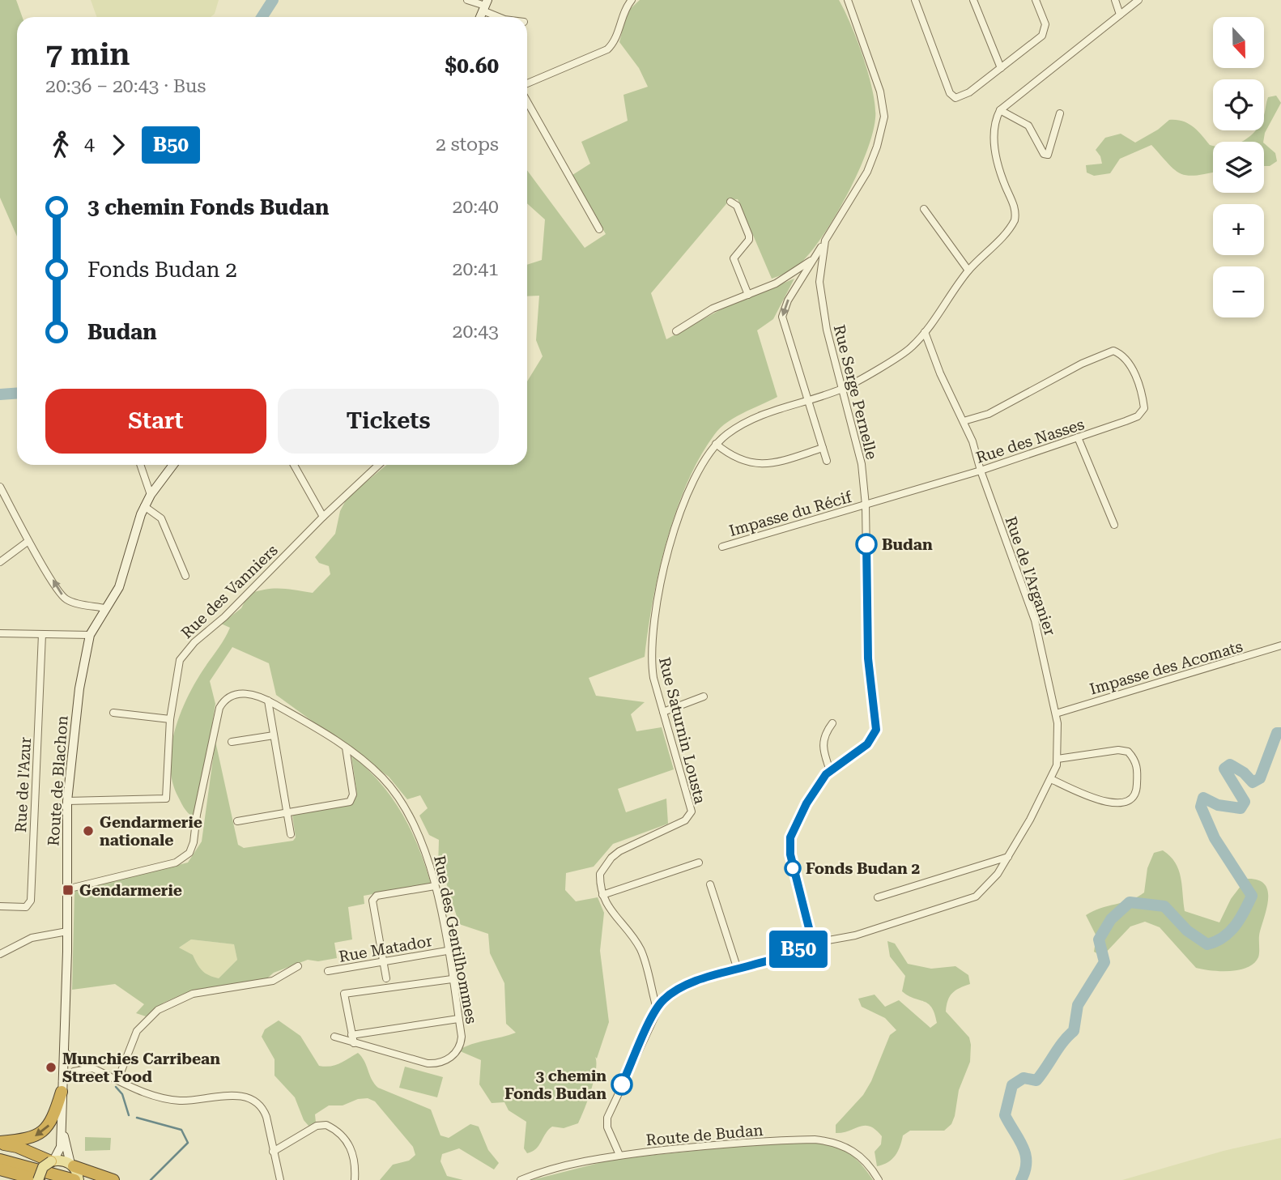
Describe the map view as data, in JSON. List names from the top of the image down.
{
  "streets": {
    "street": [
      "Rue Serge Pernelle",
      "Rue des Nasses",
      "Impasse du Récif",
      "Rue de l'Arganier",
      "Rue des Vanniers",
      "Impasse des Acomats",
      "Rue Saturnin Lousta",
      "Route de Blachon",
      "Rue de l'Azur",
      "Rue des Gentilhommes",
      "Rue Matador",
      "Route de Budan"
    ]
  },
  "crossings": [
    ["Rue Serge Pernelle", "Rue des Nasses"],
    ["Rue Serge Pernelle", "Impasse du Récif"],
    ["Rue Serge Pernelle", "Rue de l'Arganier"],
    ["Rue Serge Pernelle", "Rue Saturnin Lousta"],
    ["Rue des Nasses", "Impasse du Récif"],
    ["Rue des Nasses", "Rue de l'Arganier"],
    ["Rue de l'Arganier", "Impasse des Acomats"],
    ["Rue de l'Arganier", "Rue Saturnin Lousta"],
    ["Rue des Vanniers", "Route de Blachon"],
    ["Route de Blachon", "Rue des Gentilhommes"],
    ["Rue des Gentilhommes", "Rue Matador"]
  ],
  "places": {
    "other": [
      "Budan",
      "Gendarmerie nationale",
      "Fonds Budan 2",
      "Munchies Carribean Street Food",
      "3 chemin Fonds Budan"
    ],
    "transit": ["Gendarmerie"]
  },
  "lines": ["bus line B50"],
  "north": "bottom",
  "page": {
    "on_map": "B50",
    "map_buttons": ["+", "−"],
    "heading": ["7 min", "20:36 – 20:43 · Bus", "$0.60"],
    "legs": ["4", "B50", "2 stops"],
    "list": [
      {
        "name": "3 chemin Fonds Budan",
        "value": "20:40"
      },
      {
        "name": "Fonds Budan 2",
        "value": "20:41"
      },
      {
        "name": "Budan",
        "value": "20:43"
      }
    ],
    "buttons": ["Start", "Tickets"]
  }
}
